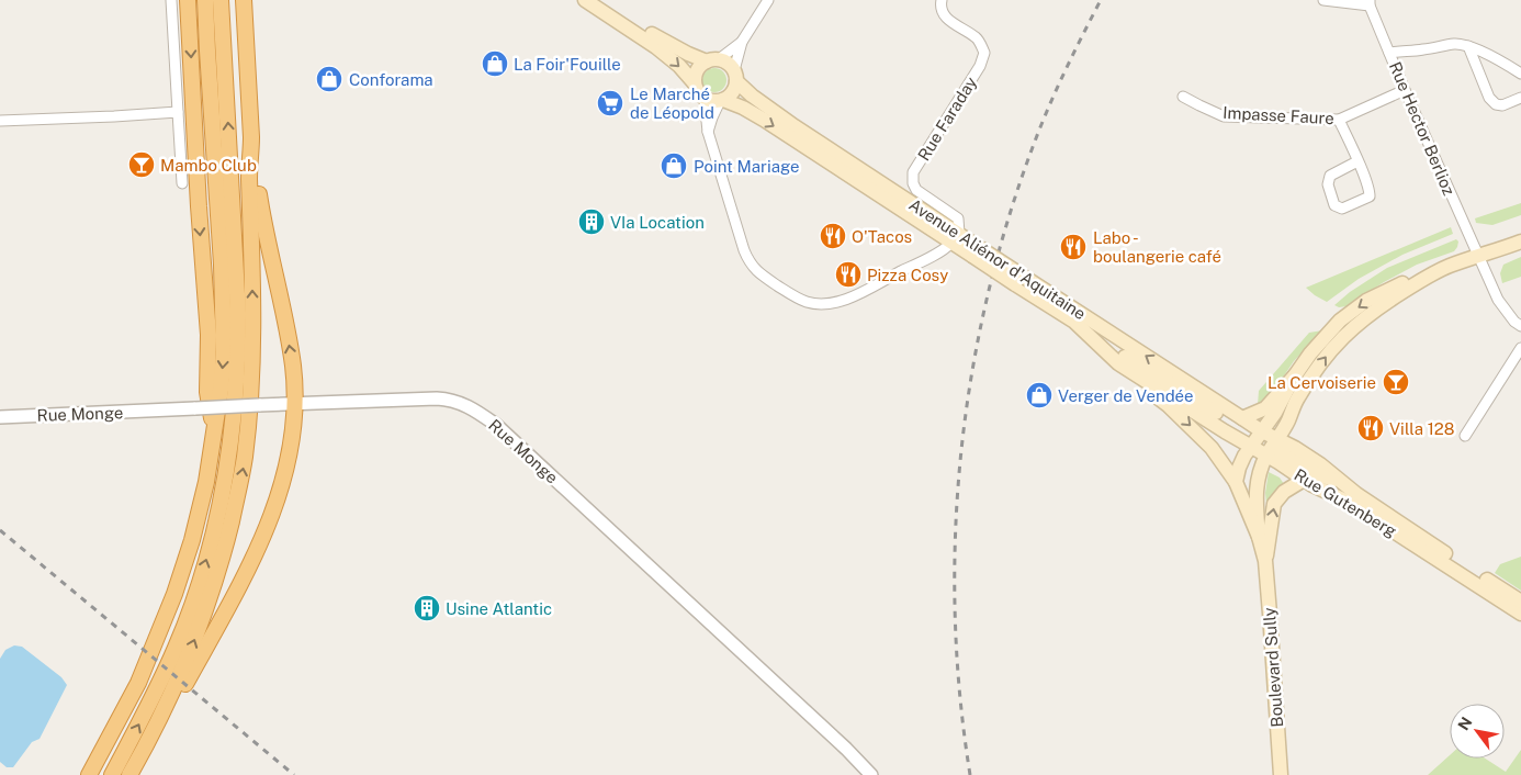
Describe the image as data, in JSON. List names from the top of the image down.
{
  "streets": {
    "main road": ["Avenue Aliénor d'Aquitaine", "Rue Gutenberg", "Boulevard Sully"],
    "street": [
      "Impasse Faure",
      "Rue Faraday",
      "Rue Hector Berlioz",
      "Rue Monge"
    ]
  },
  "crossings": [
    ["Impasse Faure", "Rue Hector Berlioz"],
    ["Rue Faraday", "Avenue Aliénor d'Aquitaine"],
    ["Avenue Aliénor d'Aquitaine", "Rue Gutenberg"],
    ["Avenue Aliénor d'Aquitaine", "Boulevard Sully"],
    ["Rue Gutenberg", "Boulevard Sully"]
  ],
  "places": {
    "shop": [
      "La Foir'Fouille",
      "Conforama",
      "Point Mariage",
      "Verger de Vendée"
    ],
    "supermarket": ["Le Marché de Léopold"],
    "bar": ["Mambo Club", "La Cervoiserie"],
    "building": ["VIa Location", "Usine Atlantic"],
    "restaurant": [
      "O'Tacos",
      "Labo - boulangerie café",
      "Pizza Cosy",
      "Villa 128"
    ]
  },
  "north": "top left"
}
